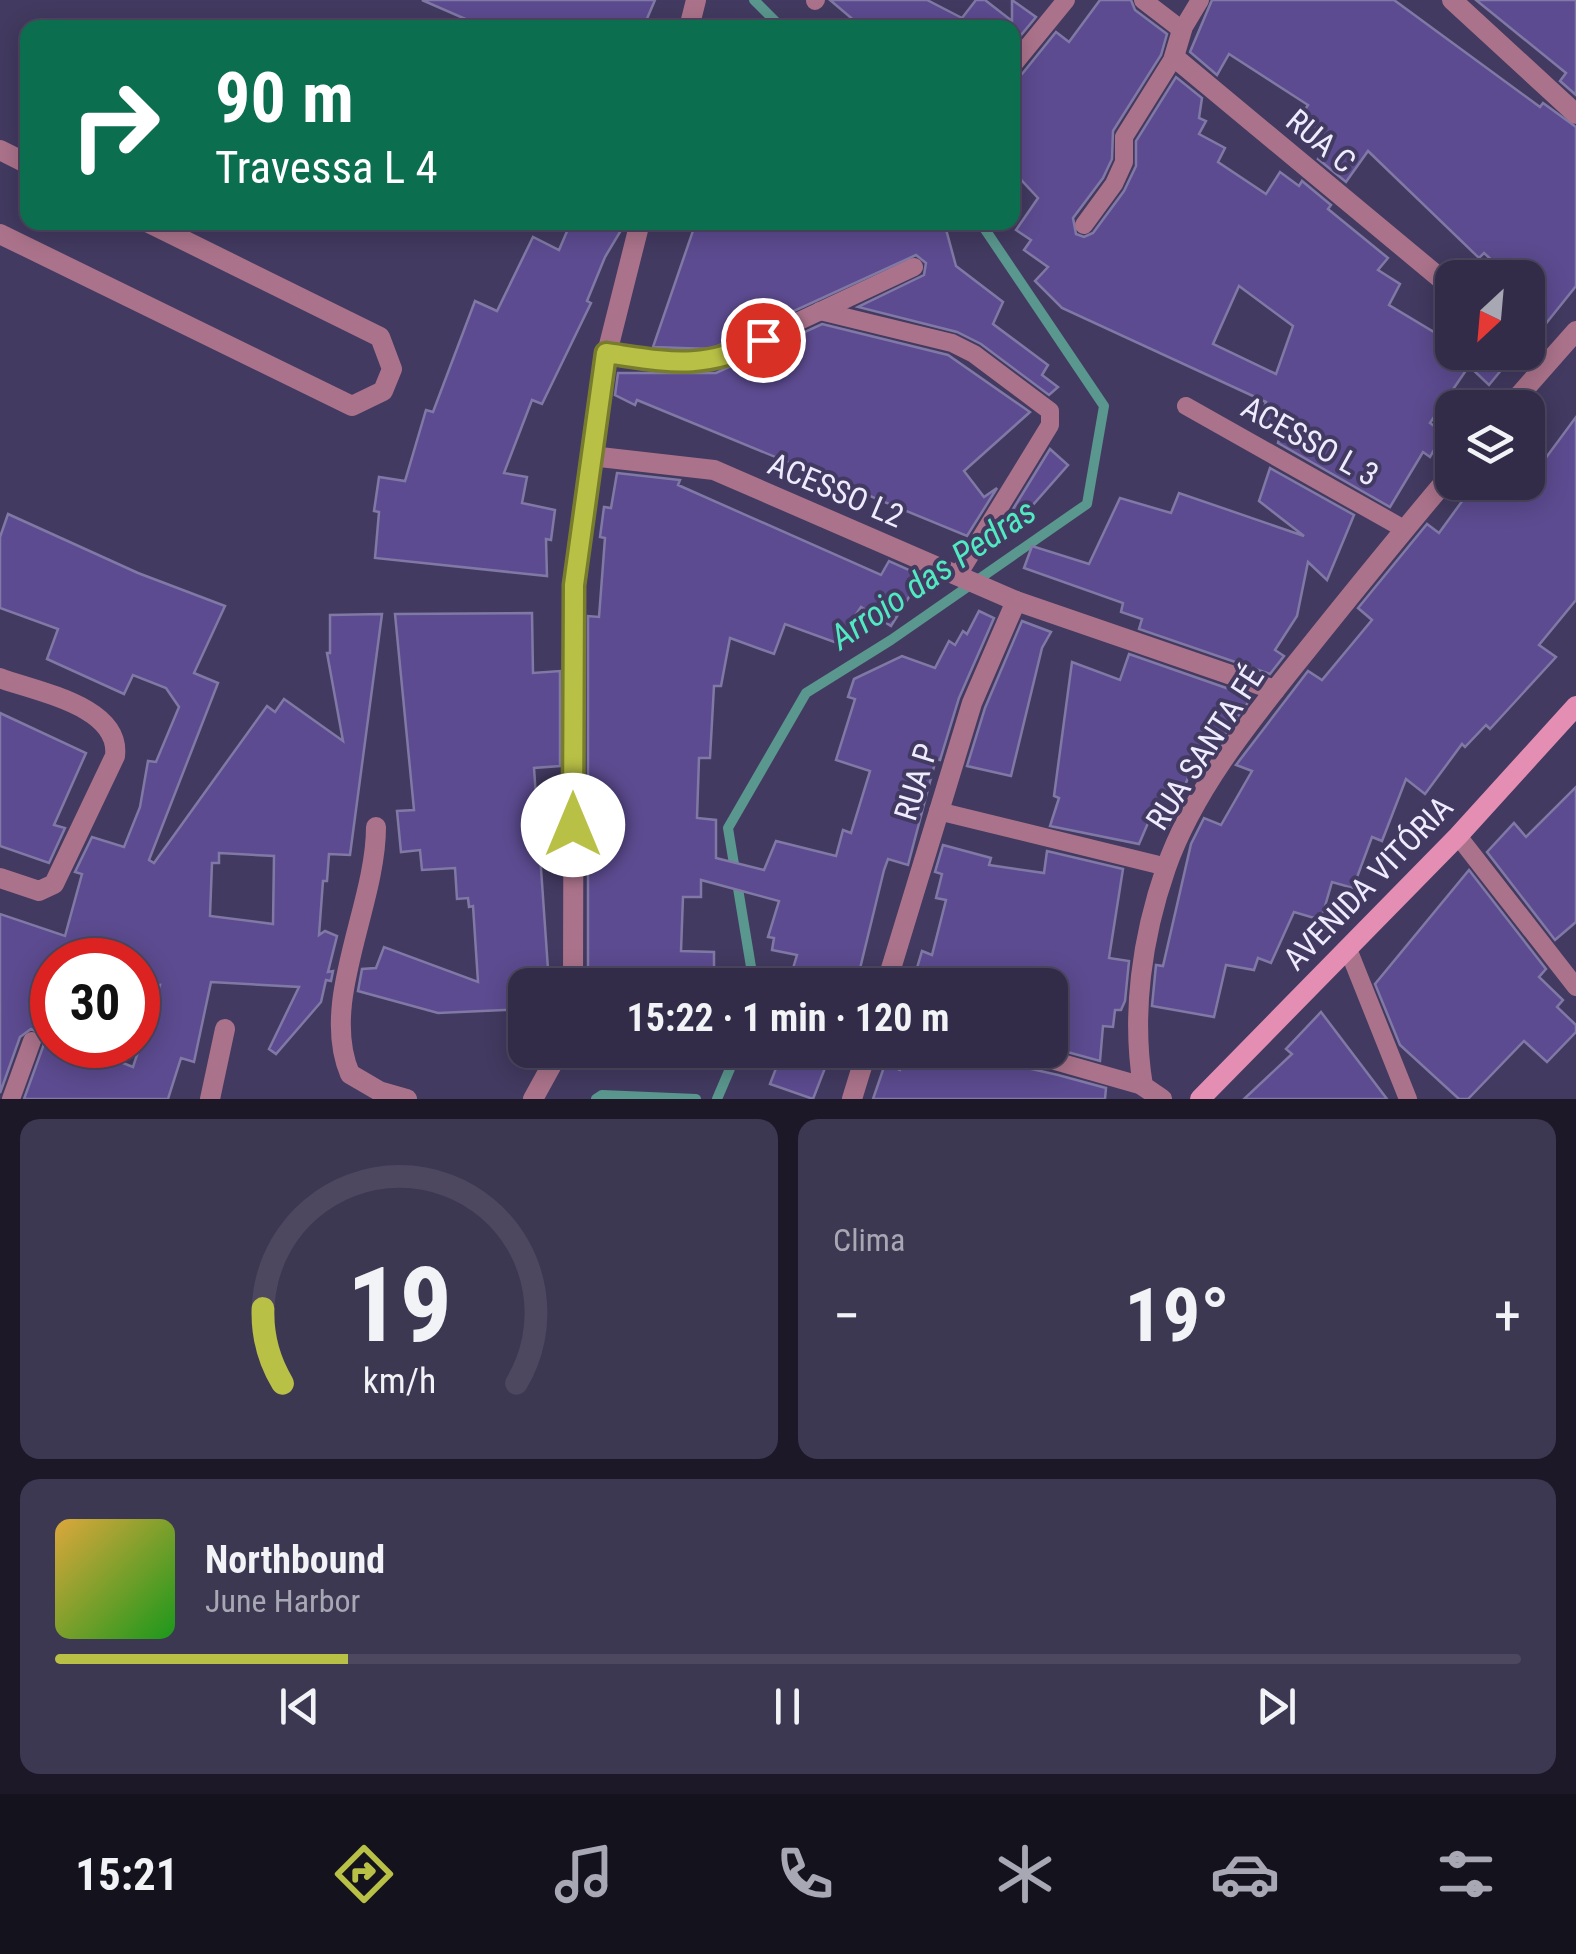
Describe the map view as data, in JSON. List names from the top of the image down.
{
  "streets": {
    "street": [
      "RUA C",
      "ACESSO L2",
      "RUA SANTA FÉ",
      "RUA P",
      "AVENIDA VITÓRIA"
    ],
    "lane": ["ACESSO L 3"]
  },
  "crossings": [
    ["ACESSO L 3", "RUA SANTA FÉ"],
    ["ACESSO L2", "RUA SANTA FÉ"],
    ["ACESSO L2", "RUA P"]
  ],
  "water": ["Arroio das Pedras"],
  "north": "bottom left",
  "page": {
    "turn": ["90 m", "Travessa L 4"],
    "limit": "30",
    "trip": "15:22 · 1 min · 120 m",
    "tile": "Clima",
    "heat": ["−", "19°", "+"],
    "song": ["Northbound", "June Harbor"],
    "tabs": "15:21",
    "gauge": ["19", "km/h"]
  }
}
